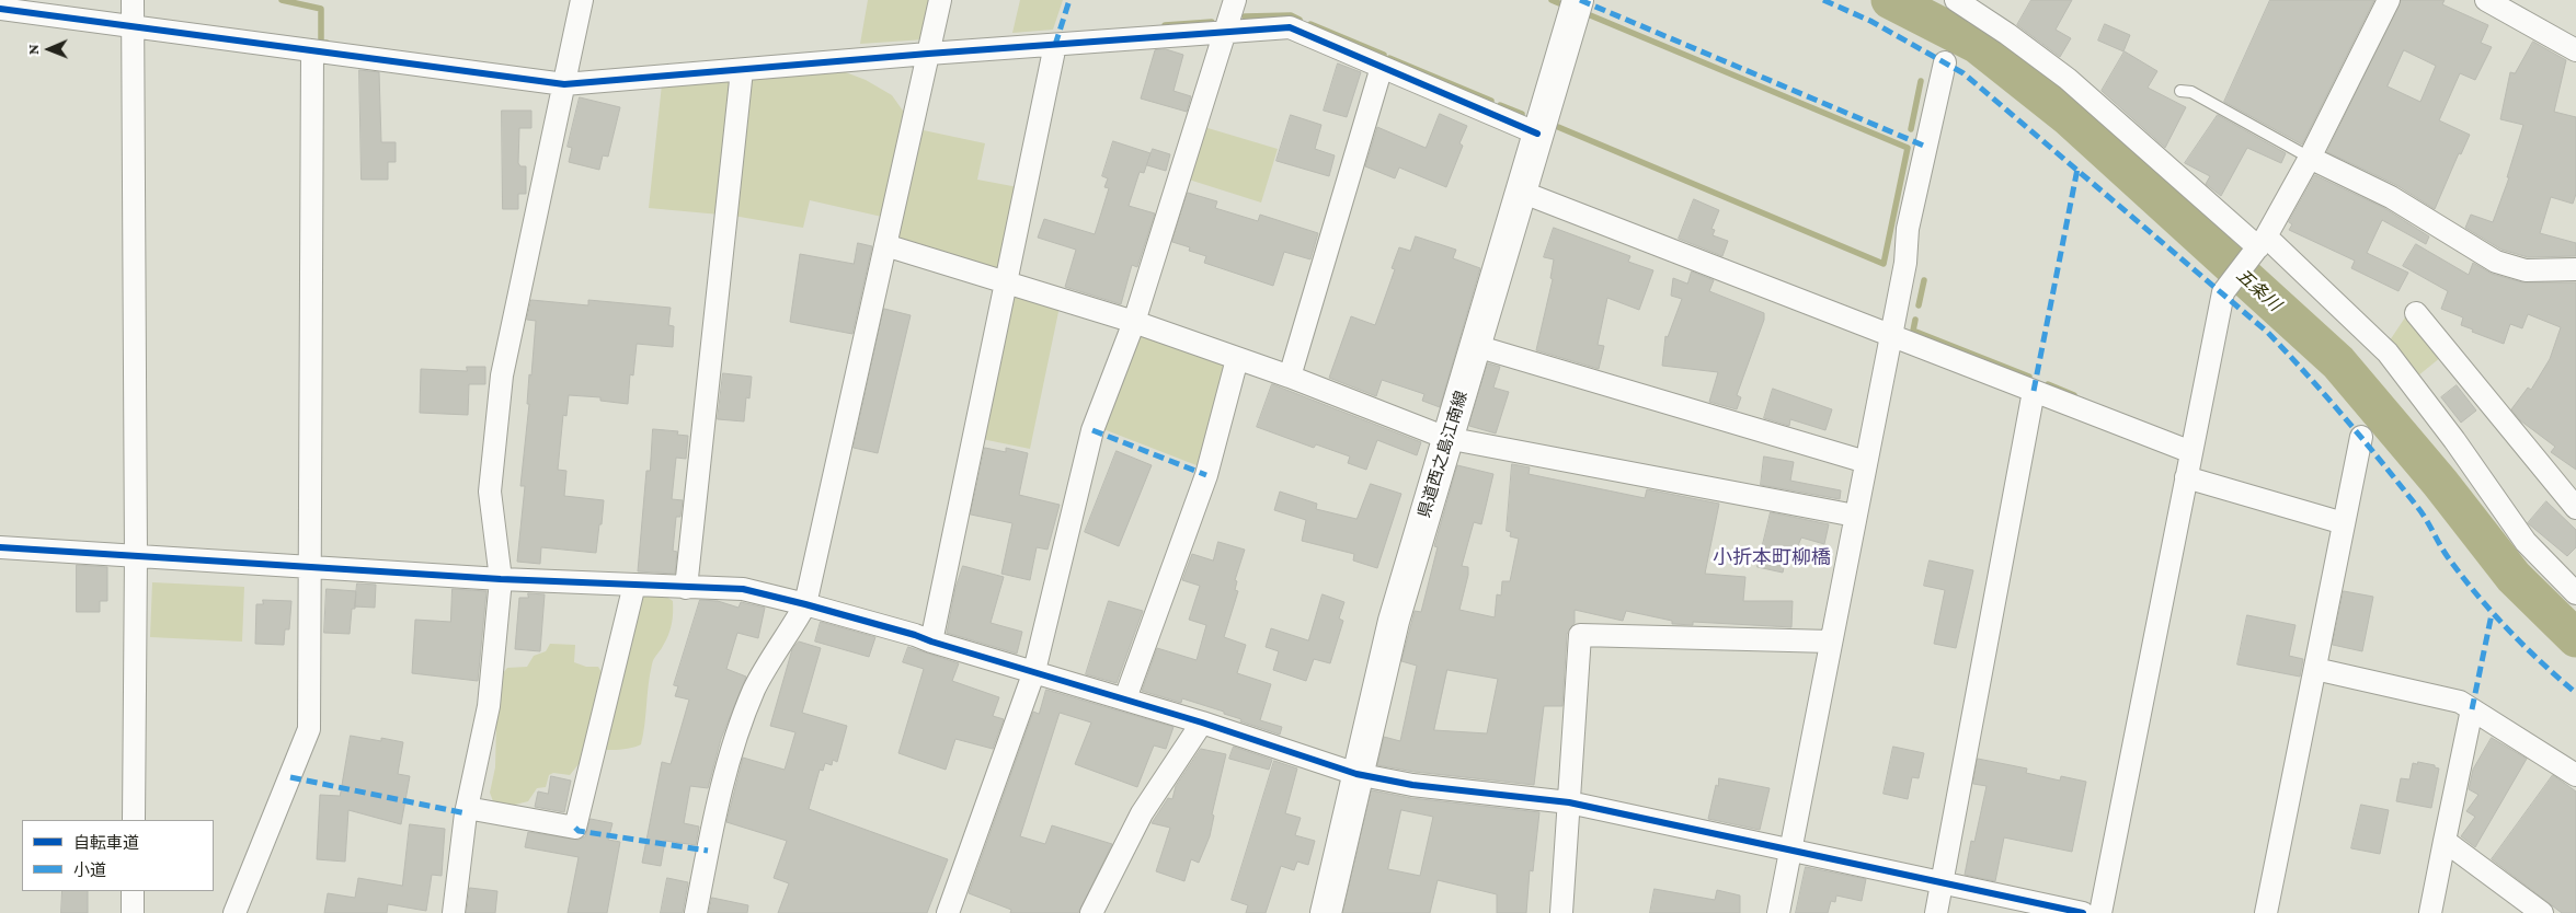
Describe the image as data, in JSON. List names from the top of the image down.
{
  "streets": {
    "main road": ["県道西之島江南線"]
  },
  "districts": ["小折本町柳橋"],
  "water": ["五条川"],
  "legend": ["自転車道", "小道"],
  "north": "left"
}
